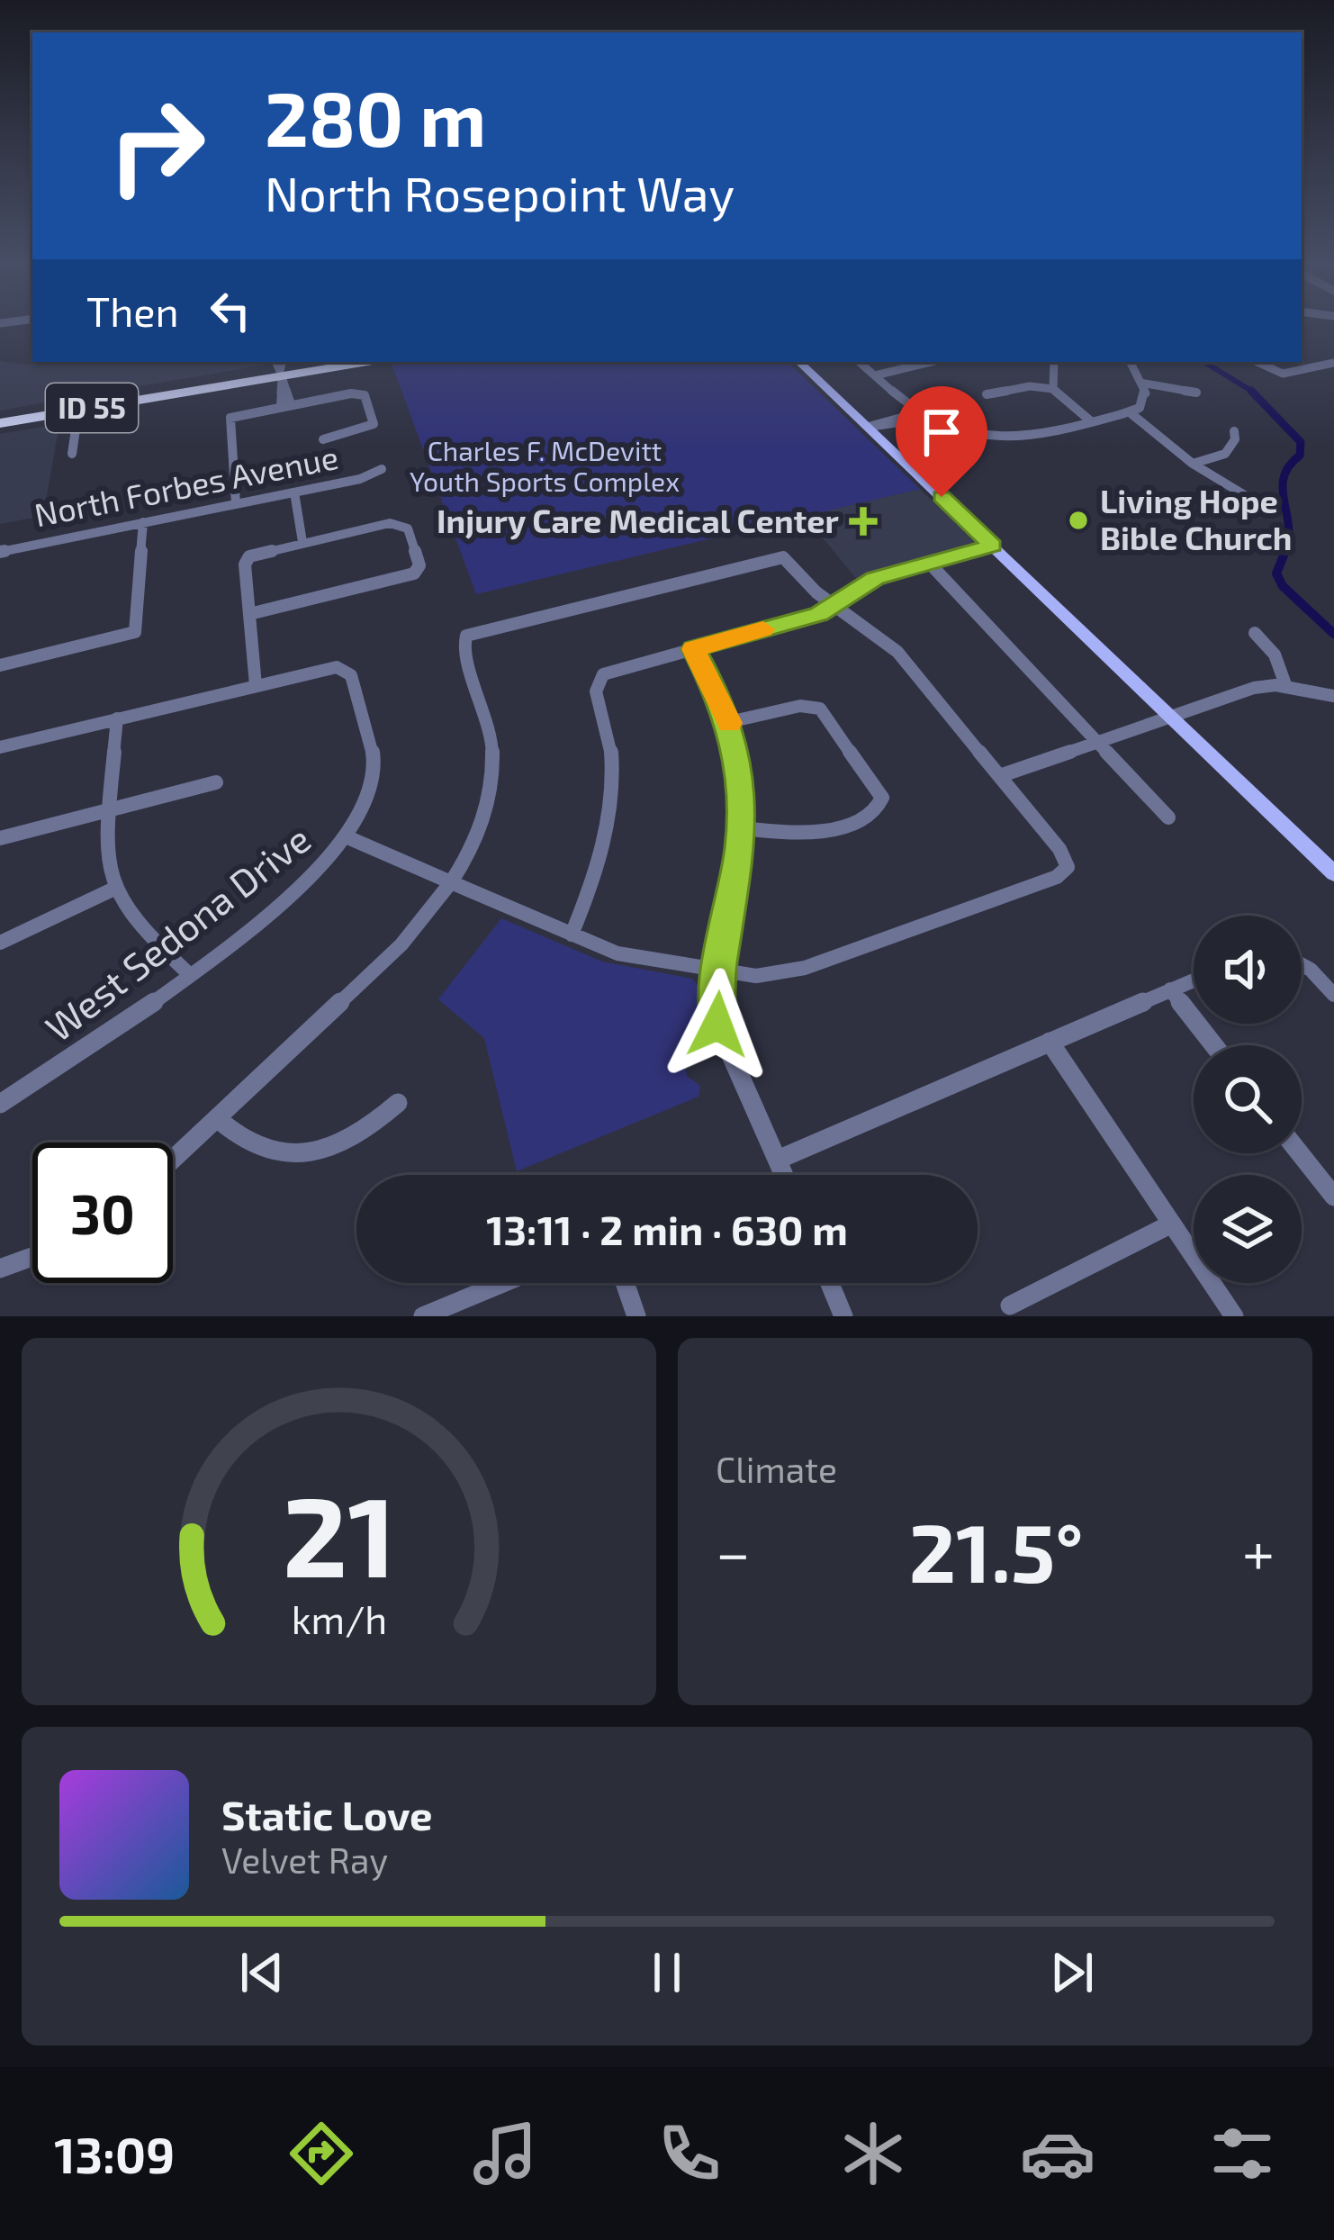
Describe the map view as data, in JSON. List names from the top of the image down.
{
  "streets": {
    "highway": ["ID 55"],
    "street": ["North Forbes Avenue", "West Sedona Drive"]
  },
  "parks": ["Charles F. McDevitt Youth Sports Complex"],
  "places": {
    "other": ["Living Hope Bible Church"],
    "health": ["Injury Care Medical Center"]
  },
  "page": {
    "turn": ["280 m", "North Rosepoint Way"],
    "then": "Then",
    "limit": "30",
    "trip": "13:11 · 2 min · 630 m",
    "tile": "Climate",
    "heat": ["−", "21.5°", "+"],
    "song": ["Static Love", "Velvet Ray"],
    "tabs": "13:09",
    "gauge": ["21", "km/h"]
  }
}
